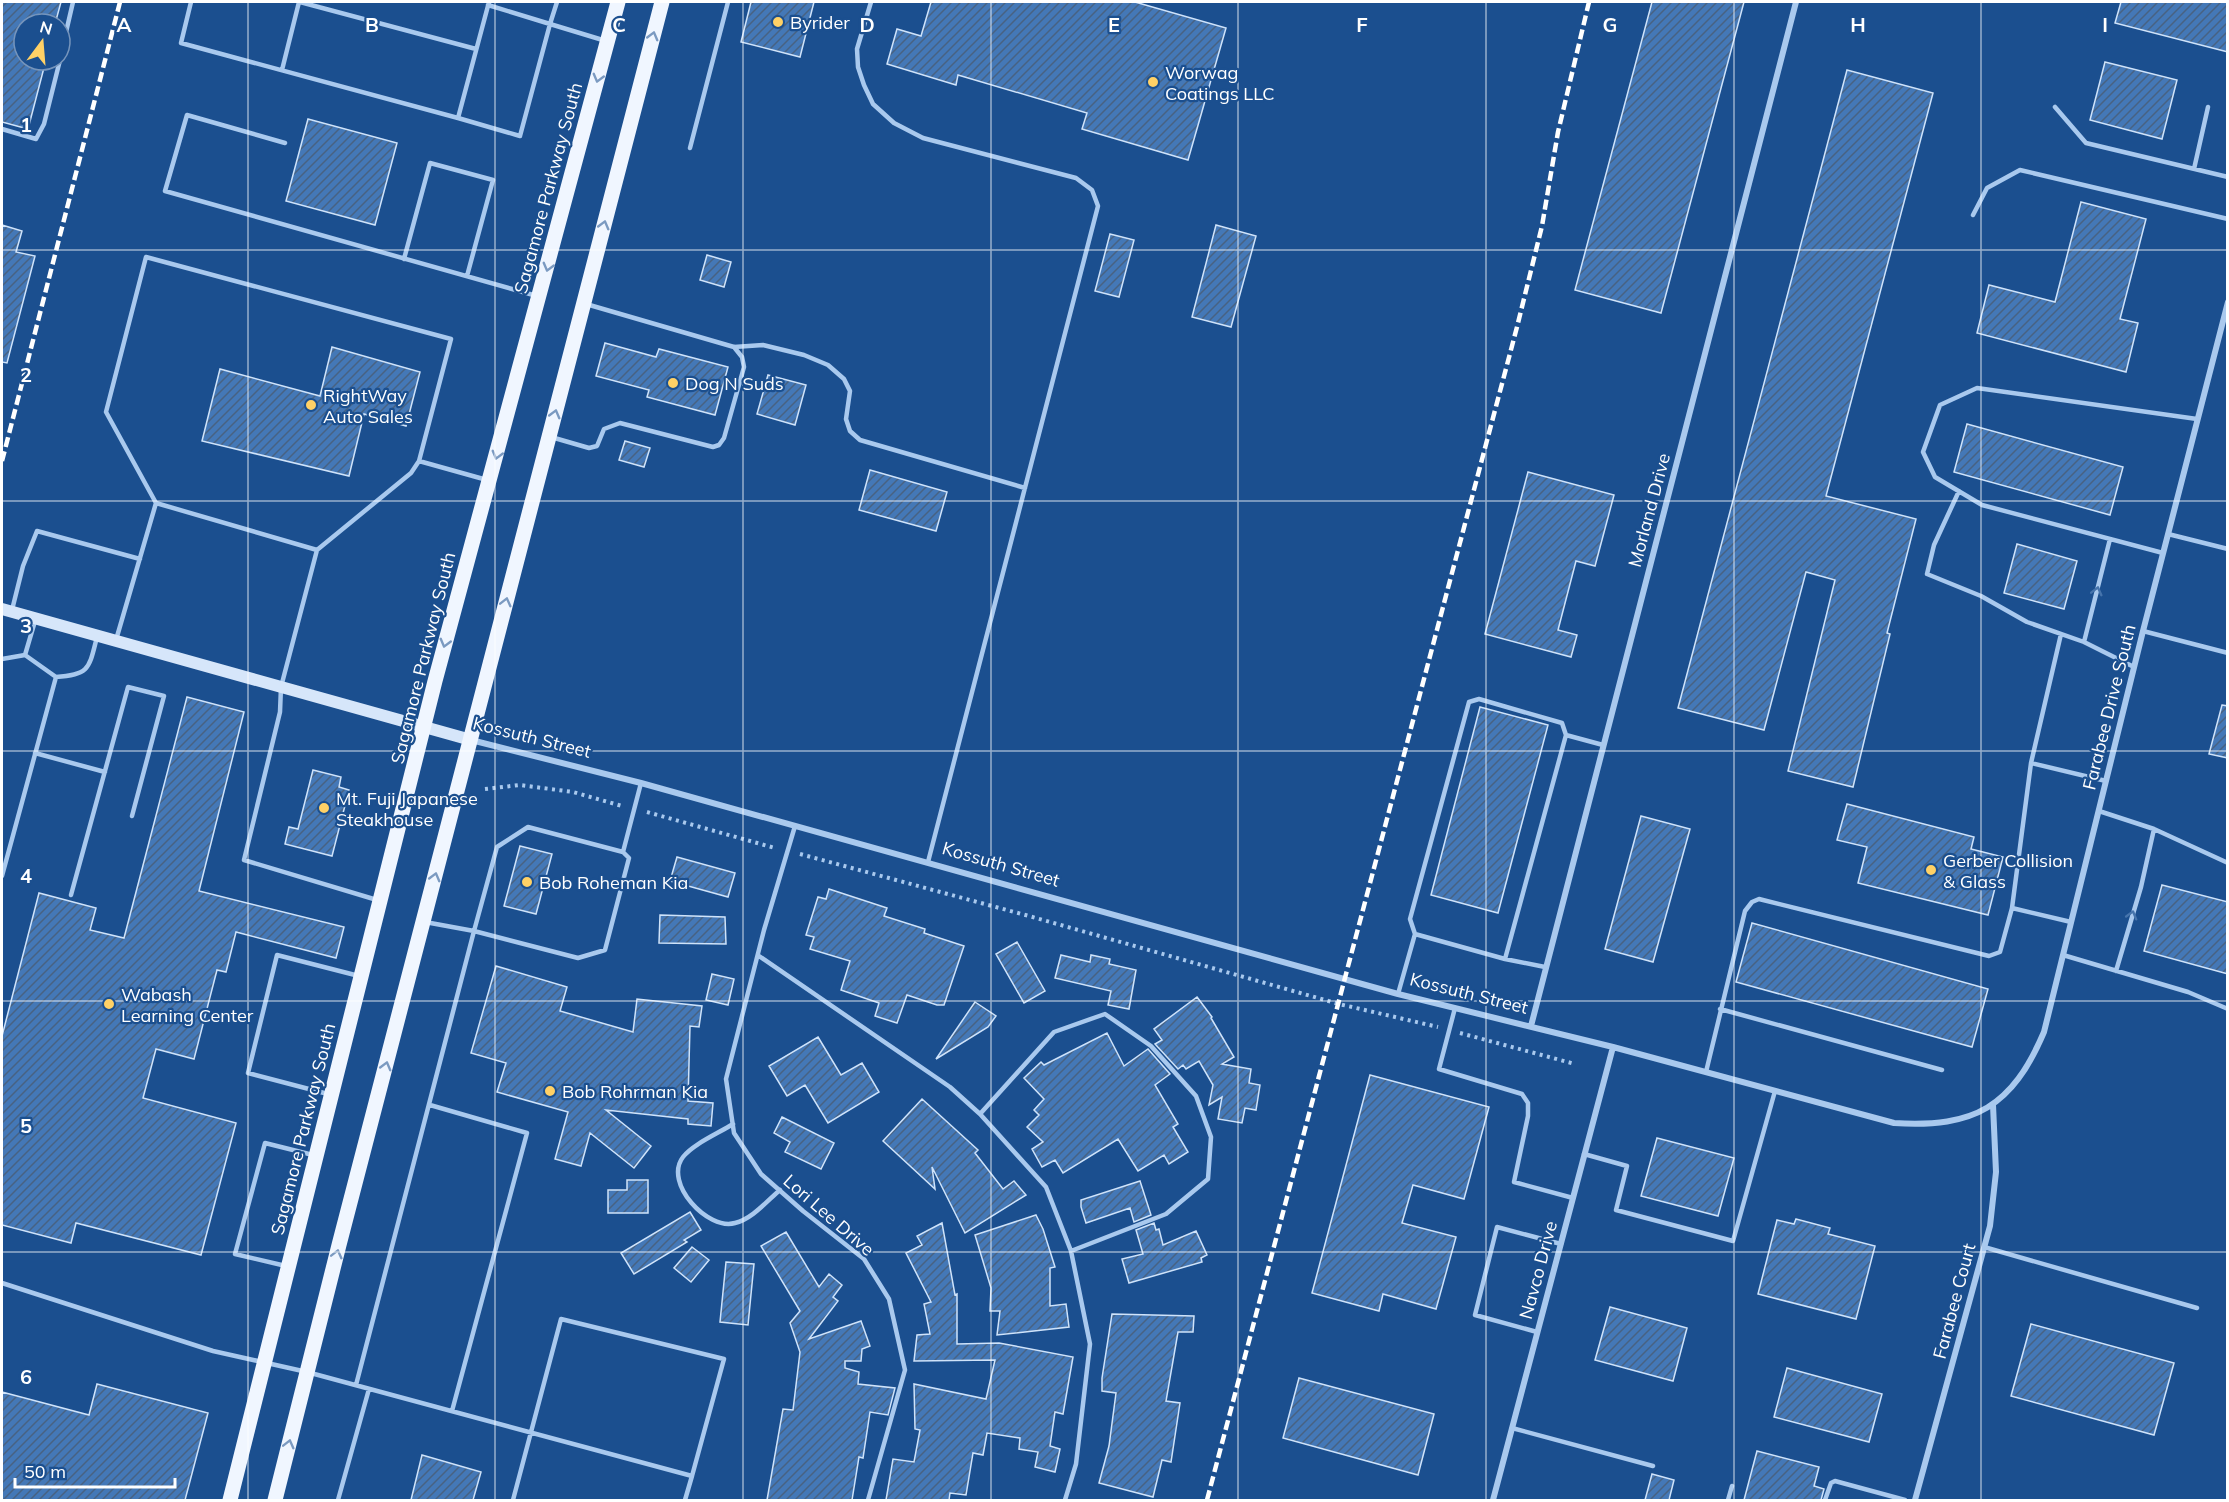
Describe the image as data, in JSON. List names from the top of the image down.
{
  "streets": {
    "main road": ["Sagamore Parkway South"],
    "street": [
      "Morland Drive",
      "Farabee Drive South",
      "Kossuth Street",
      "Navco Drive",
      "Farabee Court"
    ],
    "lane": ["Lori Lee Drive"]
  },
  "crossings": [
    ["Sagamore Parkway South", "Kossuth Street"],
    ["Morland Drive", "Kossuth Street"],
    ["Farabee Drive South", "Kossuth Street"],
    ["Farabee Drive South", "Farabee Court"],
    ["Kossuth Street", "Lori Lee Drive"],
    ["Kossuth Street", "Navco Drive"],
    ["Kossuth Street", "Farabee Court"]
  ],
  "places": [
    "Byrider",
    "Worwag Coatings LLC",
    "Dog N Suds",
    "RightWay Auto Sales",
    "Mt. Fuji Japanese Steakhouse",
    "Gerber Collision & Glass",
    "Bob Roheman Kia",
    "Wabash Learning Center",
    "Bob Rohrman Kia"
  ],
  "scale_bar": "50 m",
  "north": "top",
  "grid": {
    "columns": [
      "A",
      "B",
      "C",
      "D",
      "E",
      "F",
      "G",
      "H",
      "I"
    ],
    "rows": [
      "1",
      "2",
      "3",
      "4",
      "5",
      "6"
    ]
  }
}
